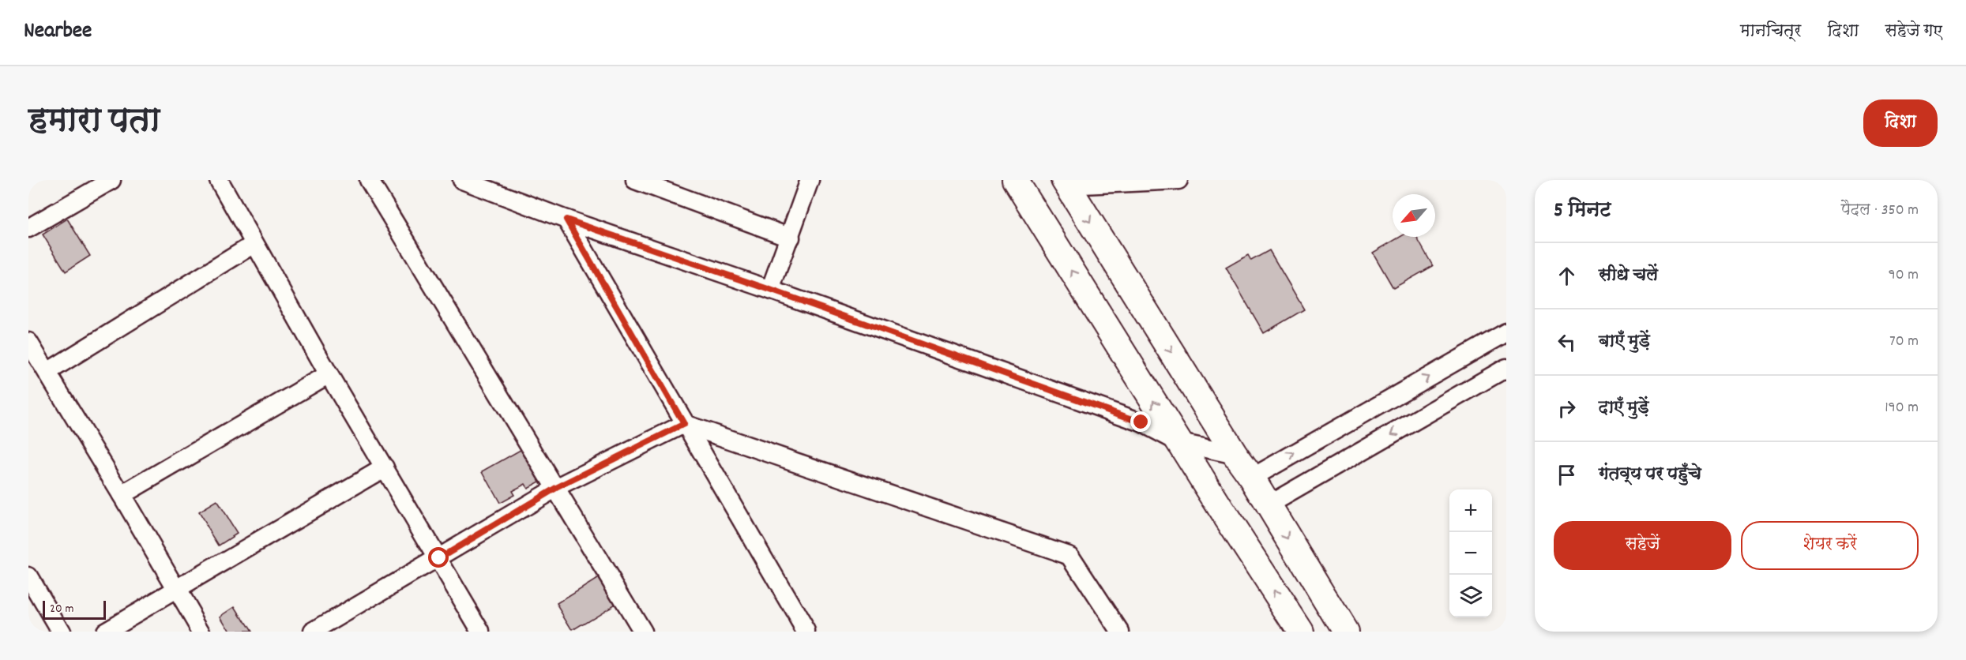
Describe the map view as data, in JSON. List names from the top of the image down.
{
  "scale_bar": "20 m",
  "north": "bottom left",
  "page": {
    "header": "Nearbee",
    "nav": ["मानचित्र", "दिशा", "सहेजे गए"],
    "title": "हमारा पता",
    "buttons": [
      "दिशा",
      ["सहेजें", "शेयर करें"]
    ],
    "heading": ["5 मिनट", "पैदल · 350 m"],
    "list": [
      ["सीधे चलें", "90 m"],
      ["बाएँ मुड़ें", "70 m"],
      ["दाएँ मुड़ें", "190 m"],
      "गंतव्य पर पहुँचे"
    ],
    "map_buttons": ["+", "−"],
    "scale": "20 m"
  }
}
